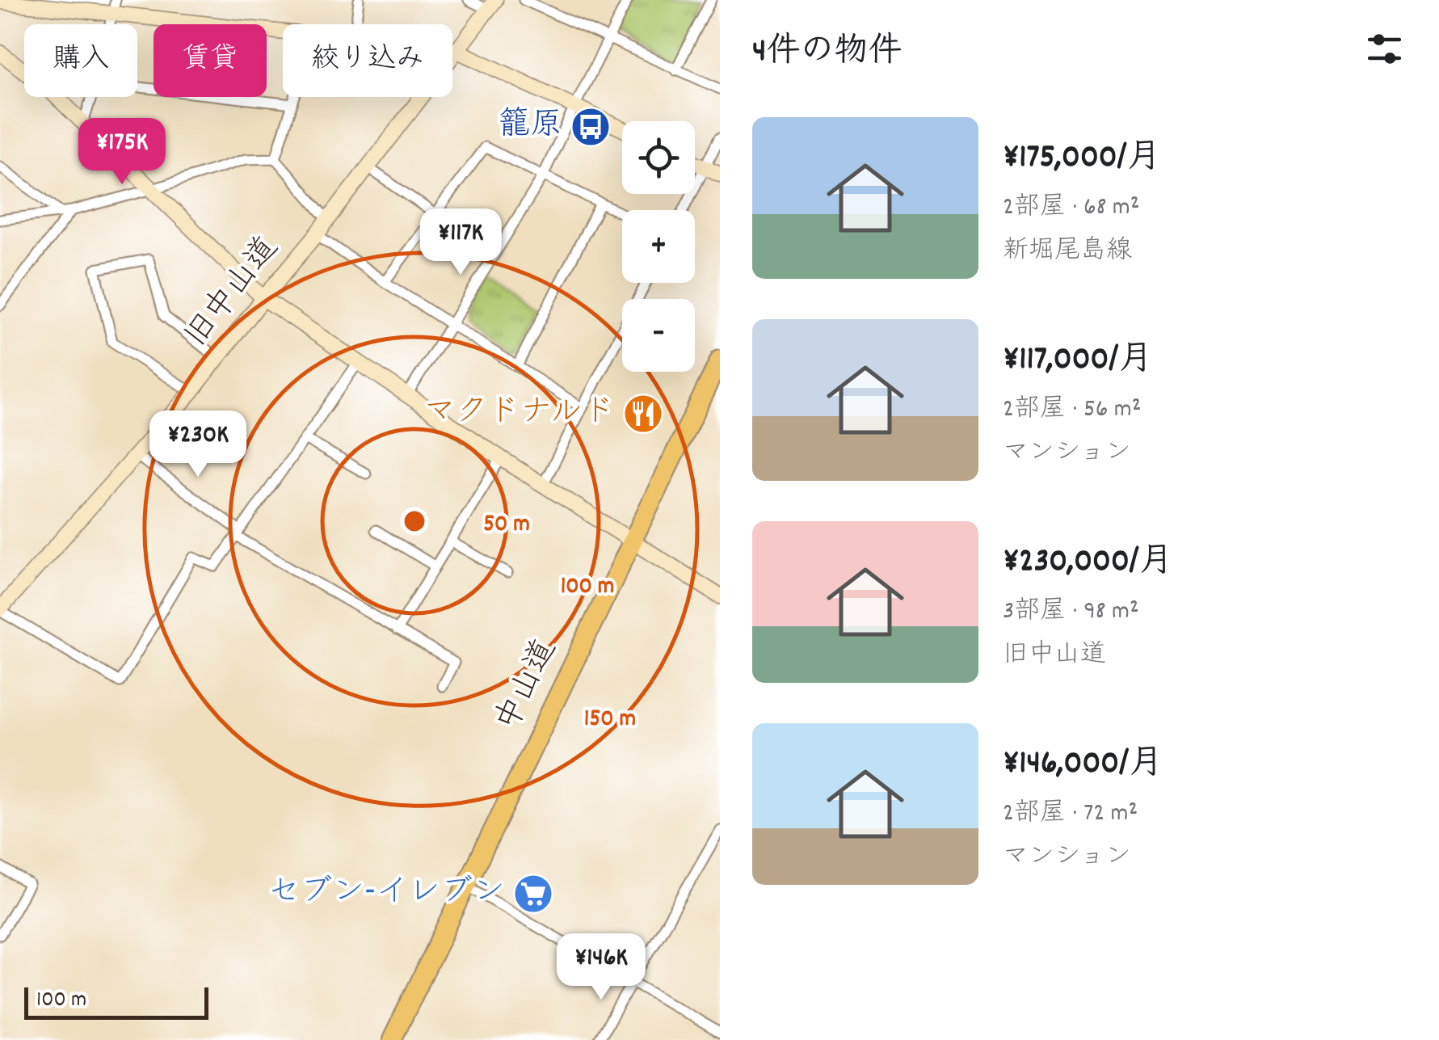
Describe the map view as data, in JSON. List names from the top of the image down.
{
  "streets": {
    "highway": ["中山道"],
    "main road": ["旧中山道"]
  },
  "places": {
    "bus stop": ["籠原"],
    "restaurant": ["マクドナルド"],
    "supermarket": ["セブン-イレブン"]
  },
  "scale_bar": "100 m",
  "page": {
    "heading": "4件の物件",
    "chip": ["購入", "賃貸", "絞り込み"],
    "list": [
      {
        "name": "¥175,000/月",
        "note": "2部屋 · 68 m² · 新堀尾島線"
      },
      {
        "name": "¥117,000/月",
        "note": "2部屋 · 56 m² · マンション"
      },
      {
        "name": "¥230,000/月",
        "note": "3部屋 · 98 m² · 旧中山道"
      },
      {
        "name": "¥146,000/月",
        "note": "2部屋 · 72 m² · マンション"
      }
    ],
    "price": [
      "¥175K",
      "¥117K",
      "¥230K",
      "¥146K"
    ],
    "map_buttons": ["+", "−"],
    "scale": "100 m"
  },
  "rings": ["50 m", "100 m", "150 m"]
}
